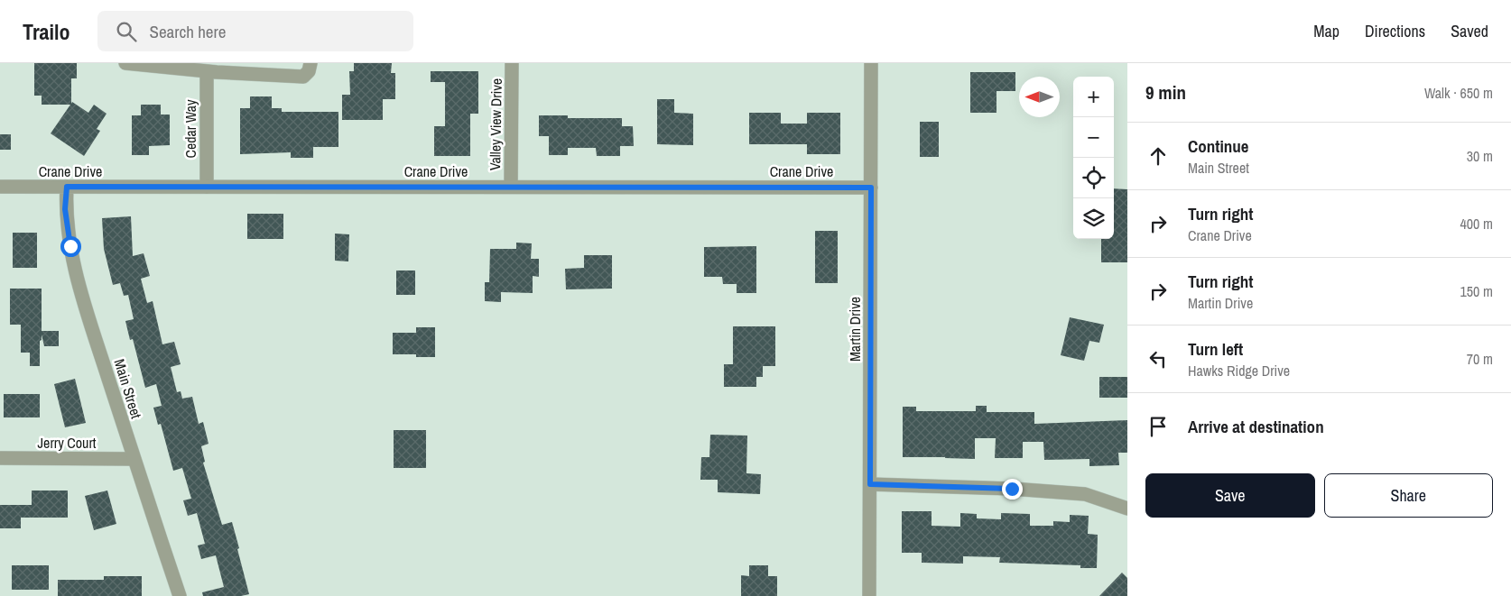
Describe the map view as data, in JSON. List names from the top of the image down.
{
  "streets": {
    "street": [
      "Valley View Drive",
      "Cedar Way",
      "Crane Drive",
      "Martin Drive",
      "Main Street",
      "Jerry Court"
    ]
  },
  "crossings": [
    ["Valley View Drive", "Crane Drive"],
    ["Cedar Way", "Crane Drive"],
    ["Crane Drive", "Martin Drive"],
    ["Crane Drive", "Main Street"],
    ["Main Street", "Jerry Court"]
  ],
  "north": "left",
  "page": {
    "header": "Trailo",
    "search": "Search here",
    "nav": ["Map", "Directions", "Saved"],
    "heading": ["9 min", "Walk · 650 m"],
    "map_buttons": ["+", "−"],
    "list": [
      ["Continue", "Main Street", "30 m"],
      ["Turn right", "Crane Drive", "400 m"],
      ["Turn right", "Martin Drive", "150 m"],
      ["Turn left", "Hawks Ridge Drive", "70 m"],
      "Arrive at destination"
    ],
    "buttons": ["Save", "Share"]
  }
}
